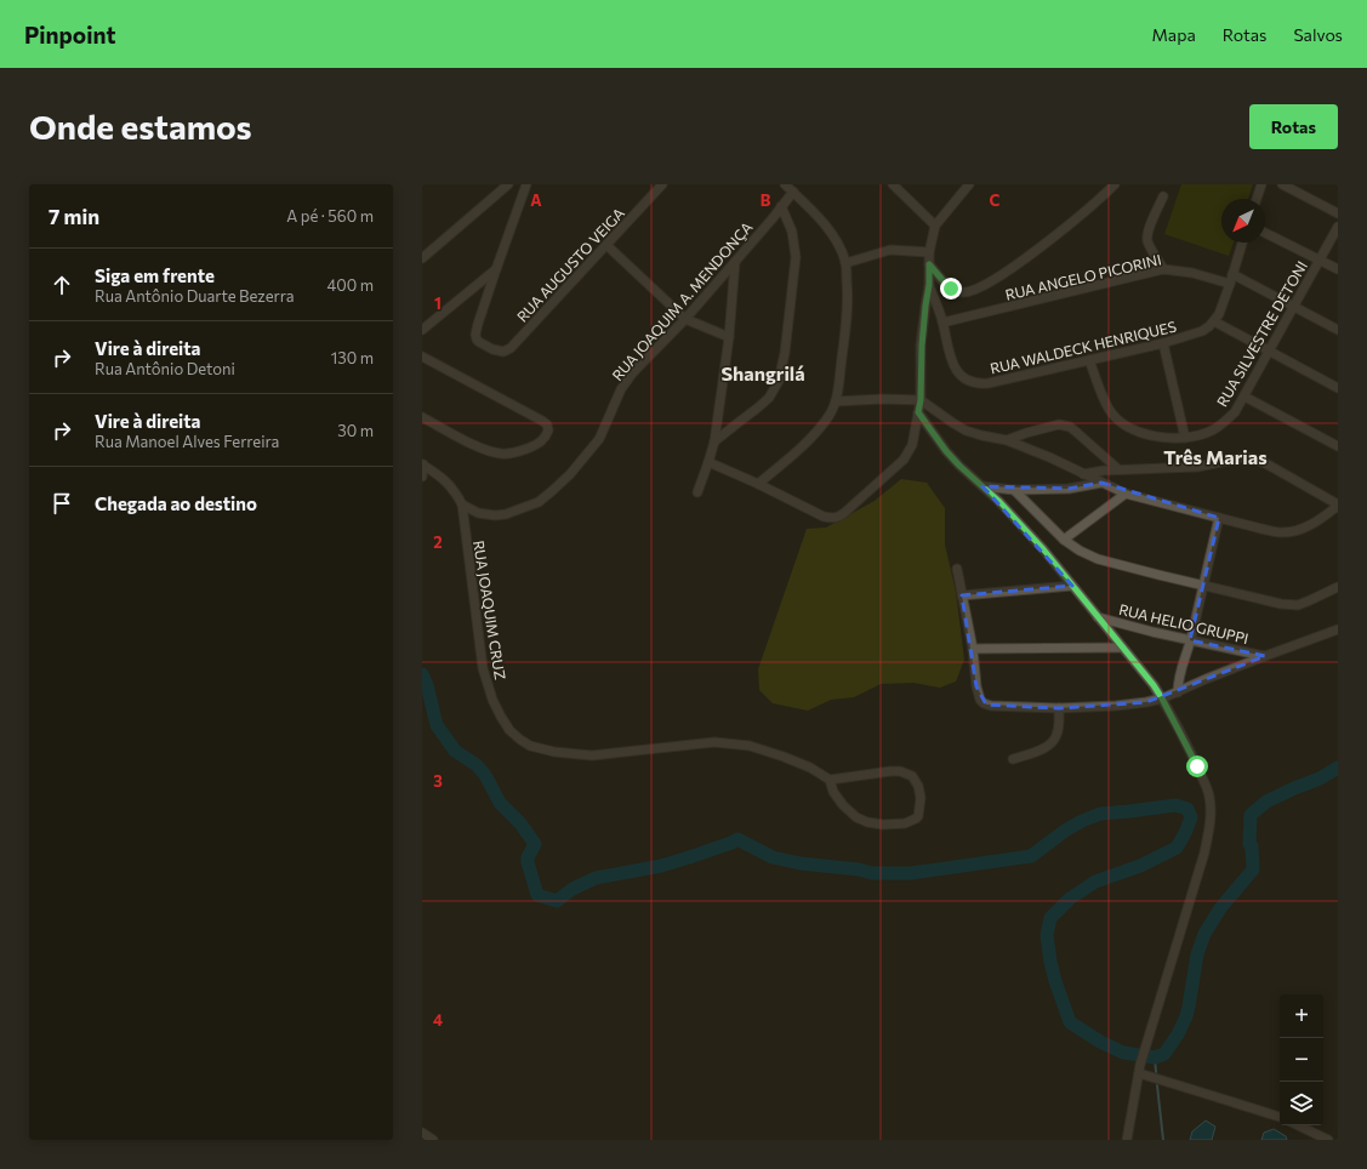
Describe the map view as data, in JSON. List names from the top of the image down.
{
  "streets": {
    "street": [
      "RUA AUGUSTO VEIGA",
      "RUA ANGELO PICORINI",
      "RUA JOAQUIM A. MENDONÇA",
      "RUA SILVESTRE DETONI",
      "RUA WALDECK HENRIQUES",
      "RUA JOAQUIM CRUZ",
      "RUA HELIO GRUPPI"
    ]
  },
  "crossings": [
    ["RUA ANGELO PICORINI", "RUA WALDECK HENRIQUES"],
    ["RUA JOAQUIM A. MENDONÇA", "RUA JOAQUIM CRUZ"],
    ["RUA SILVESTRE DETONI", "RUA WALDECK HENRIQUES"]
  ],
  "districts": ["Shangrilá", "Três Marias"],
  "north": "bottom left",
  "page": {
    "header": "Pinpoint",
    "nav": ["Mapa", "Rotas", "Salvos"],
    "buttons": "Rotas",
    "title": "Onde estamos",
    "heading": ["7 min", "A pé · 560 m"],
    "list": [
      ["Siga em frente", "Rua Antônio Duarte Bezerra", "400 m"],
      ["Vire à direita", "Rua Antônio Detoni", "130 m"],
      ["Vire à direita", "Rua Manoel Alves Ferreira", "30 m"],
      "Chegada ao destino"
    ],
    "map_buttons": ["+", "−"]
  },
  "grid": {
    "columns": ["A", "B", "C"],
    "rows": [
      "1",
      "2",
      "3",
      "4"
    ]
  }
}
